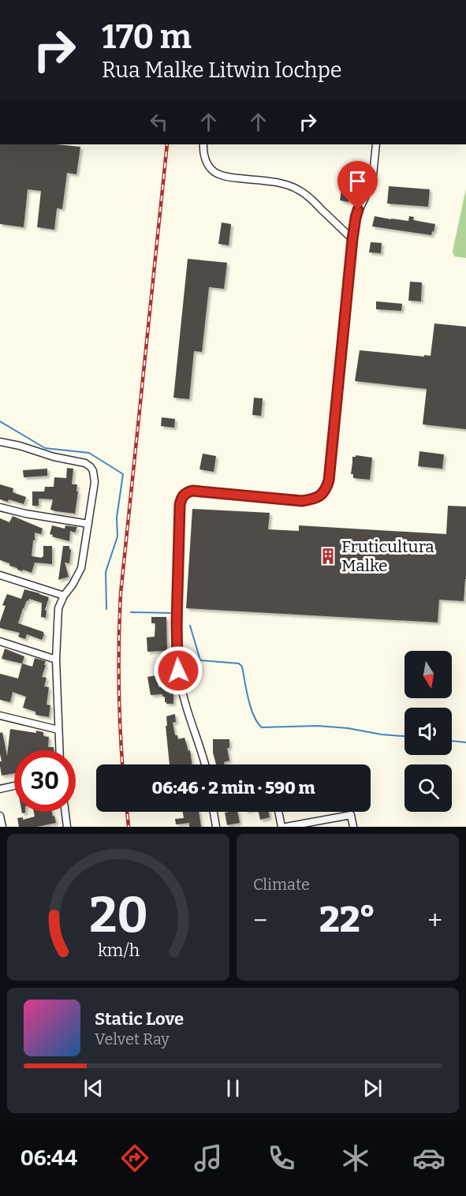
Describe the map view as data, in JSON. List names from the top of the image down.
{
  "places": {
    "building": ["Fruticultura Malke"]
  },
  "north": "bottom",
  "page": {
    "turn": ["170 m", "Rua Malke Litwin Iochpe"],
    "limit": "30",
    "trip": "06:46 · 2 min · 590 m",
    "tile": "Climate",
    "heat": ["−", "22°", "+"],
    "song": ["Static Love", "Velvet Ray"],
    "tabs": "06:44",
    "gauge": ["20", "km/h"]
  }
}
